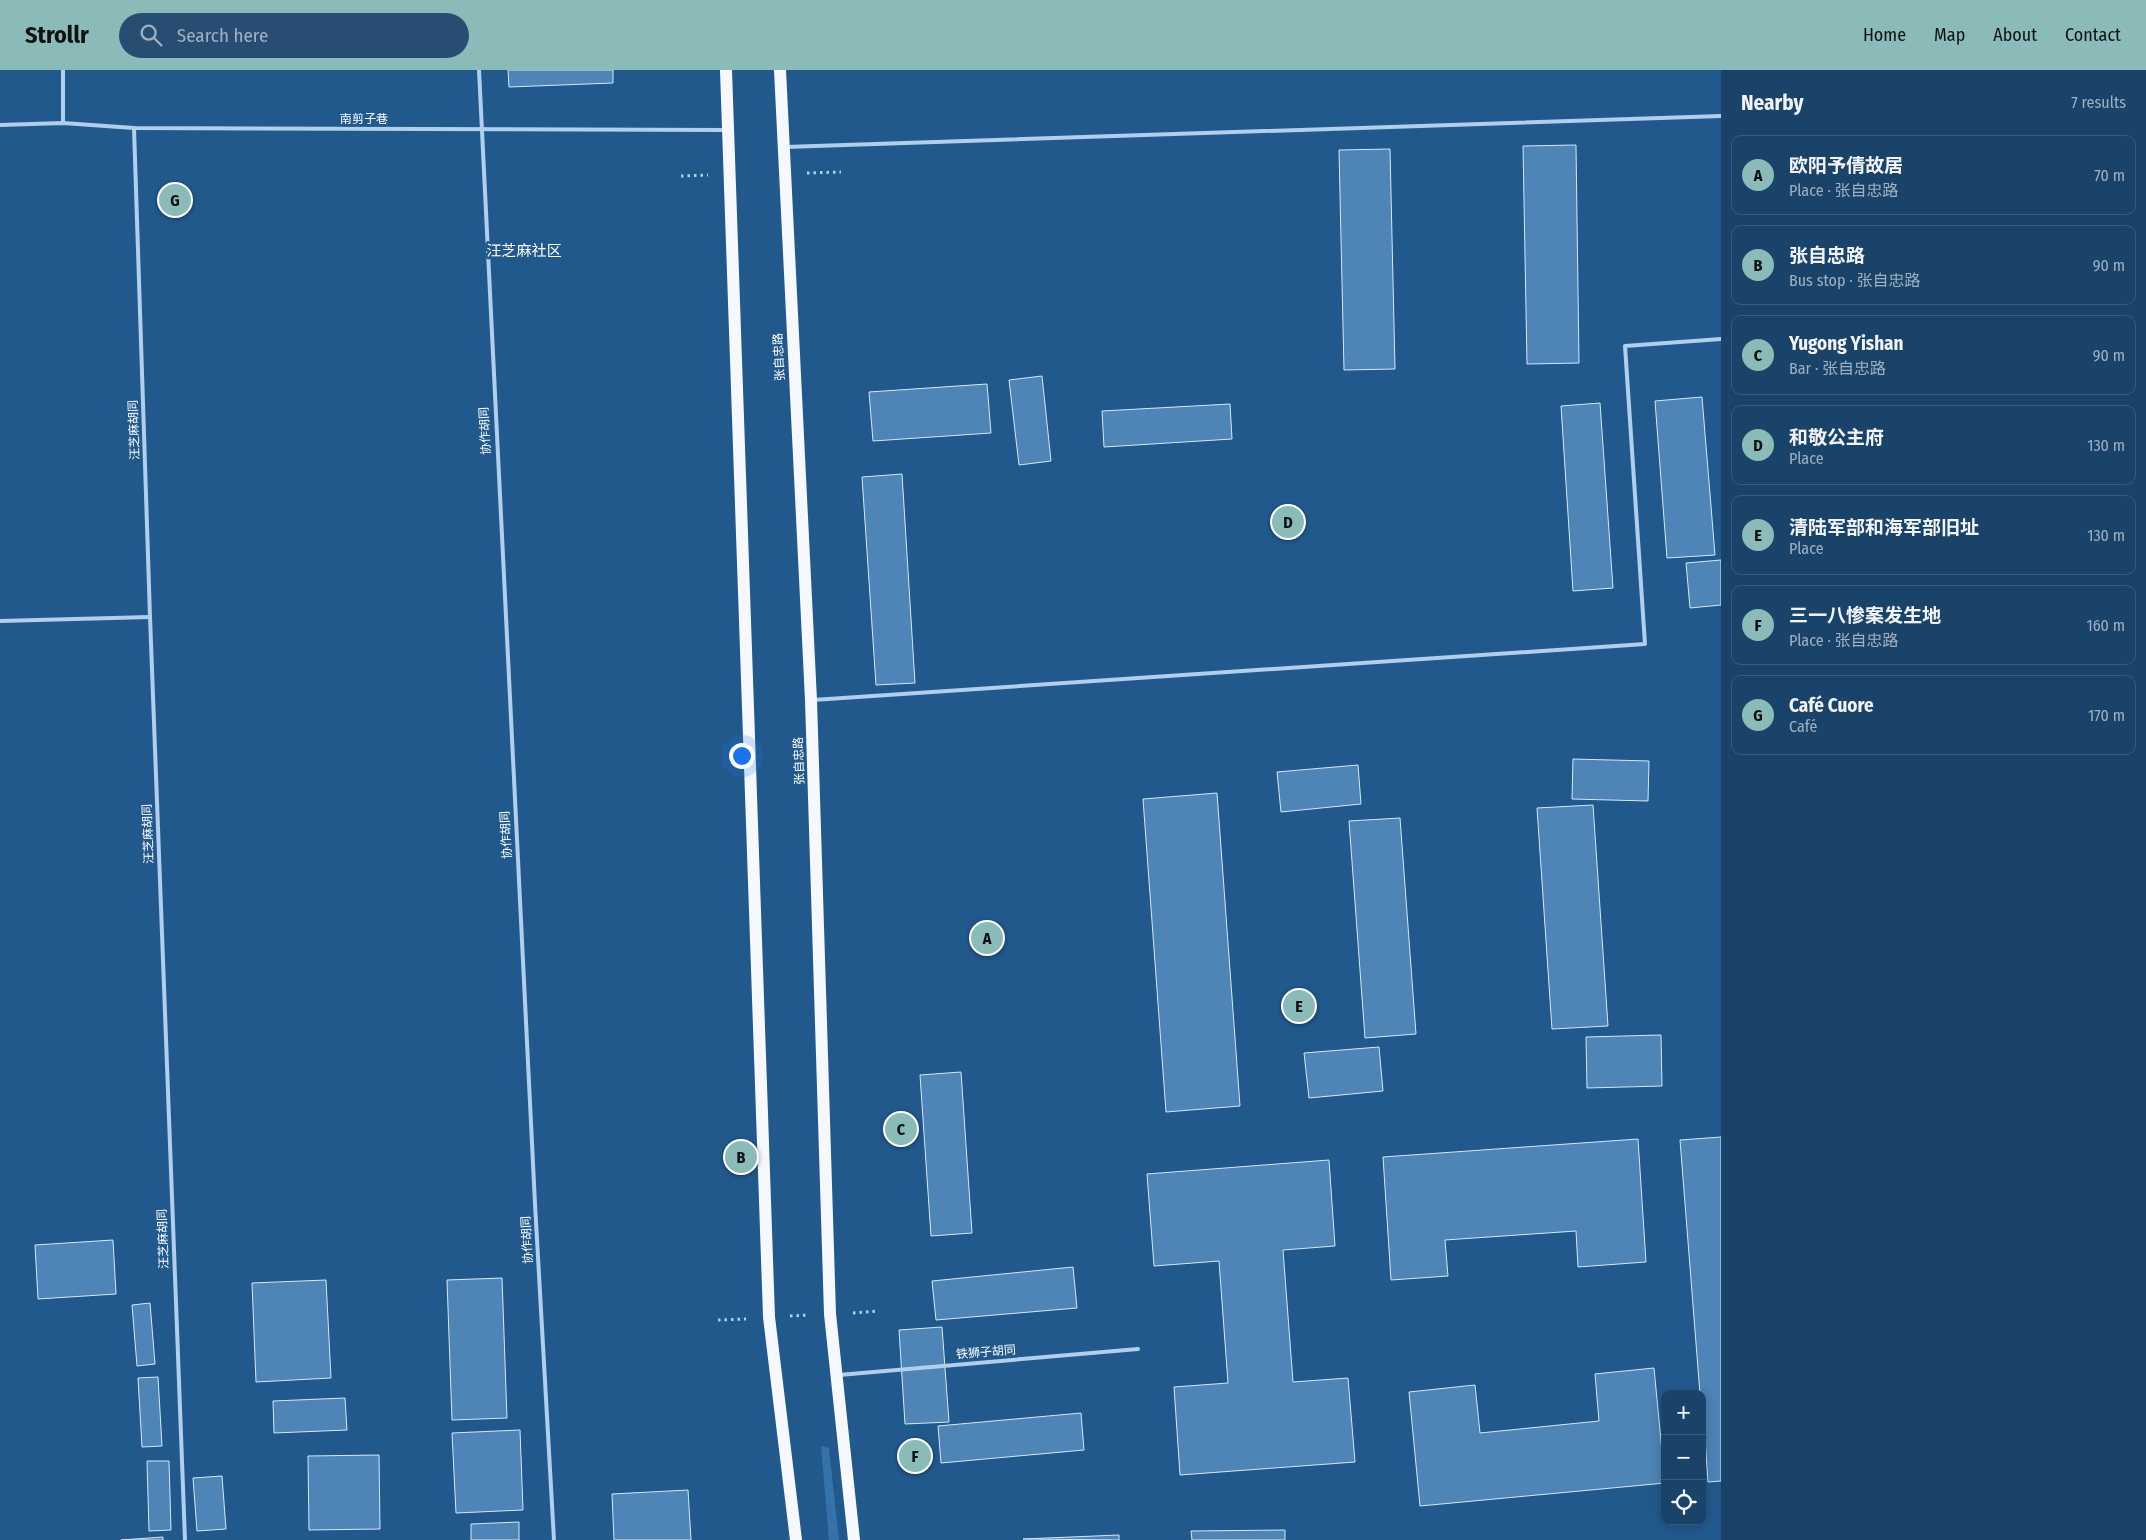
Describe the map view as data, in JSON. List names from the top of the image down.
{
  "streets": {
    "main road": ["张自忠路"],
    "lane": [
      "南剪子巷",
      "汪芝麻胡同",
      "协作胡同",
      "铁狮子胡同"
    ]
  },
  "crossings": [
    ["南剪子巷", "汪芝麻胡同"],
    ["南剪子巷", "协作胡同"],
    ["张自忠路", "铁狮子胡同"]
  ],
  "districts": ["汪芝麻社区"],
  "page": {
    "header": "Strollr",
    "search": "Search here",
    "nav": [
      "Home",
      "Map",
      "About",
      "Contact"
    ],
    "heading": ["Nearby", "7 results"],
    "list": [
      {
        "mark": "A",
        "name": "欧阳予倩故居",
        "note": "Place · 张自忠路",
        "value": "70 m"
      },
      {
        "mark": "B",
        "name": "张自忠路",
        "note": "Bus stop · 张自忠路",
        "value": "90 m"
      },
      {
        "mark": "C",
        "name": "Yugong Yishan",
        "note": "Bar · 张自忠路",
        "value": "90 m"
      },
      {
        "mark": "D",
        "name": "和敬公主府",
        "note": "Place",
        "value": "130 m"
      },
      {
        "mark": "E",
        "name": "清陆军部和海军部旧址",
        "note": "Place",
        "value": "130 m"
      },
      {
        "mark": "F",
        "name": "三一八惨案发生地",
        "note": "Place · 张自忠路",
        "value": "160 m"
      },
      {
        "mark": "G",
        "name": "Café Cuore",
        "note": "Café",
        "value": "170 m"
      }
    ],
    "pins": [
      "G",
      "D",
      "A",
      "E",
      "C",
      "B",
      "F"
    ],
    "map_buttons": ["+", "−"]
  }
}
